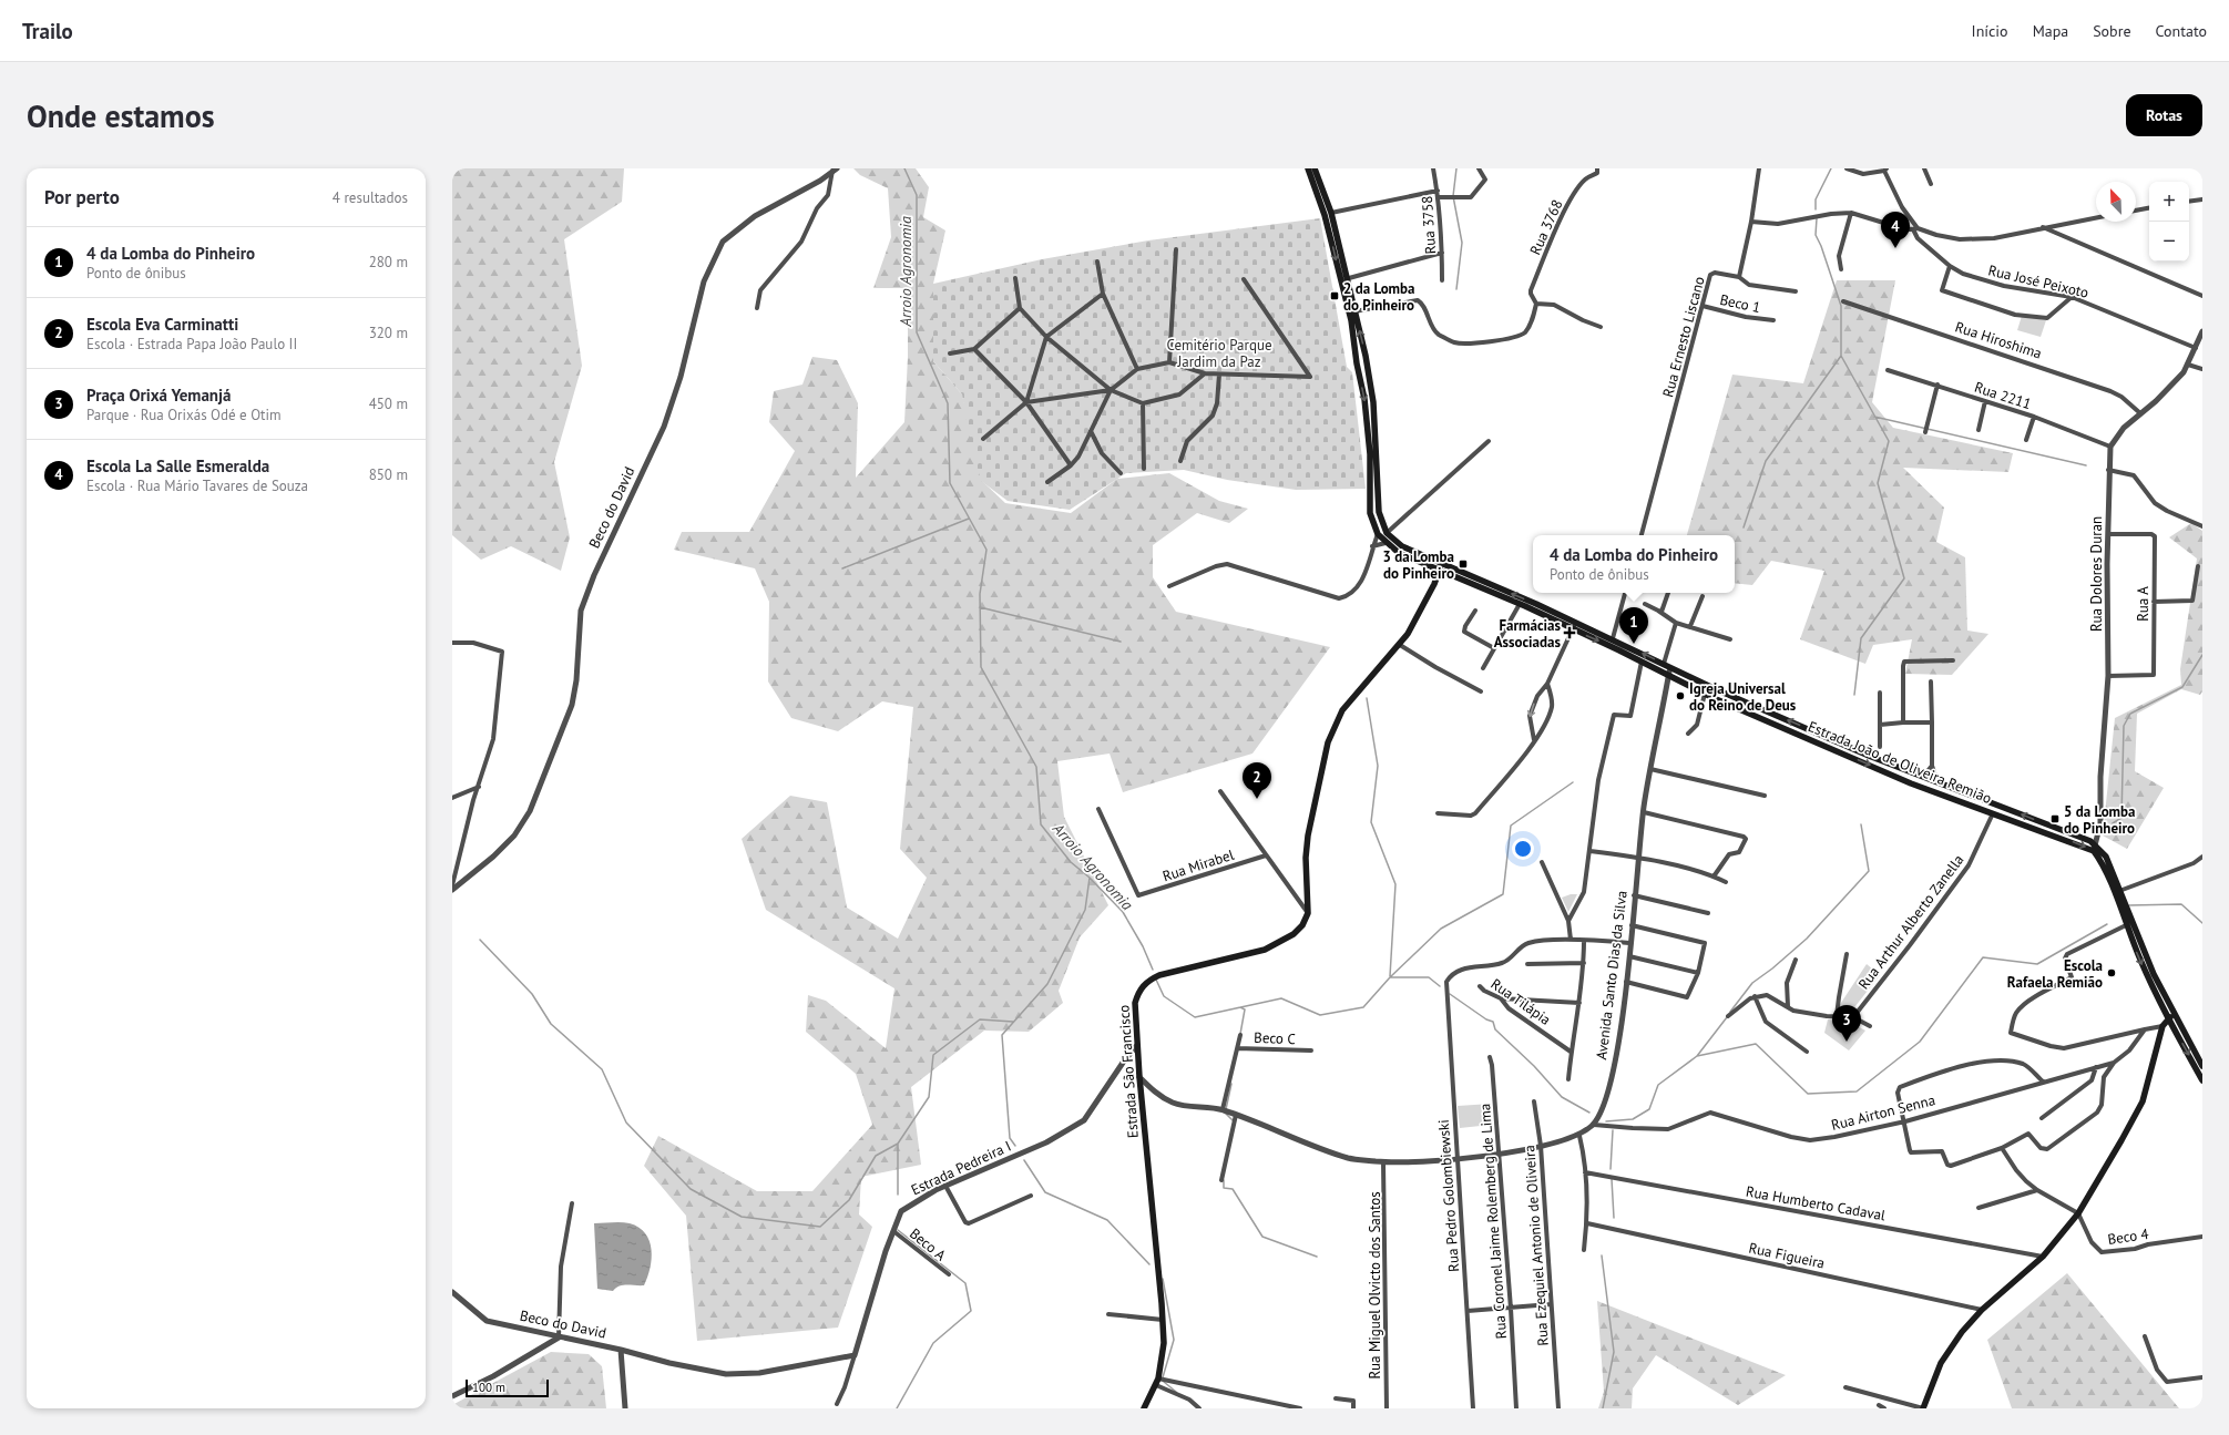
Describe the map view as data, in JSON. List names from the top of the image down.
{
  "streets": {
    "main road": ["Estrada João de Oliveira Remião", "Estrada São Francisco"],
    "street": [
      "Rua 3758",
      "Rua 3768",
      "Rua José Peixoto",
      "Beco 1",
      "Rua Ernesto Liscano",
      "Rua Hiroshima",
      "Rua 2211",
      "Beco do David",
      "Rua Dolores Duran",
      "Rua A",
      "Rua Mirabel",
      "Rua Arthur Alberto Zanella",
      "Avenida Santo Dias da Silva",
      "Rua Tilápia",
      "Beco C",
      "Rua Airton Senna",
      "Estrada Pedreira I",
      "Rua Pedro Golombiewski",
      "Rua Humberto Cadaval",
      "Rua Coronel Jaime Rolemberg de Lima",
      "Beco 4",
      "Beco A",
      "Rua Ezequiel Antonio de Oliveira",
      "Rua Figueira",
      "Rua Miguel Olvicto dos Santos"
    ]
  },
  "crossings": [
    ["Rua José Peixoto", "Rua Dolores Duran"],
    ["Beco 1", "Rua Ernesto Liscano"],
    ["Rua Hiroshima", "Rua Dolores Duran"],
    ["Rua 2211", "Rua Dolores Duran"],
    ["Rua Dolores Duran", "Rua A"],
    ["Rua Dolores Duran", "Estrada João de Oliveira Remião"],
    ["Estrada João de Oliveira Remião", "Rua Arthur Alberto Zanella"],
    ["Estrada João de Oliveira Remião", "Avenida Santo Dias da Silva"],
    ["Avenida Santo Dias da Silva", "Estrada São Francisco"],
    ["Avenida Santo Dias da Silva", "Rua Airton Senna"],
    ["Avenida Santo Dias da Silva", "Rua Pedro Golombiewski"],
    ["Avenida Santo Dias da Silva", "Rua Coronel Jaime Rolemberg de Lima"],
    ["Avenida Santo Dias da Silva", "Rua Ezequiel Antonio de Oliveira"],
    ["Avenida Santo Dias da Silva", "Rua Miguel Olvicto dos Santos"],
    ["Estrada São Francisco", "Estrada Pedreira I"],
    ["Estrada Pedreira I", "Beco A"]
  ],
  "water": ["Arroio Agronomia"],
  "parks": ["Cemitério Parque Jardim da Paz"],
  "places": {
    "transit": ["2 da Lomba do Pinheiro", "3 da Lomba do Pinheiro", "5 da Lomba do Pinheiro"],
    "health": ["Farmácias Associadas"],
    "other": ["Igreja Universal do Reino de Deus", "Escola Rafaela Remião"]
  },
  "scale_bar": "100 m",
  "north": "top left",
  "page": {
    "header": "Trailo",
    "nav": [
      "Início",
      "Mapa",
      "Sobre",
      "Contato"
    ],
    "buttons": "Rotas",
    "title": "Onde estamos",
    "heading": ["Por perto", "4 resultados"],
    "map_buttons": ["+", "−"],
    "pins": [
      "4",
      "1",
      "2",
      "3"
    ],
    "list": [
      {
        "mark": "1",
        "name": "4 da Lomba do Pinheiro",
        "note": "Ponto de ônibus",
        "value": "280 m"
      },
      {
        "mark": "2",
        "name": "Escola Eva Carminatti",
        "note": "Escola · Estrada Papa João Paulo II",
        "value": "320 m"
      },
      {
        "mark": "3",
        "name": "Praça Orixá Yemanjá",
        "note": "Parque · Rua Orixás Odé e Otim",
        "value": "450 m"
      },
      {
        "mark": "4",
        "name": "Escola La Salle Esmeralda",
        "note": "Escola · Rua Mário Tavares de Souza",
        "value": "850 m"
      }
    ],
    "popup": ["4 da Lomba do Pinheiro", "Ponto de ônibus"],
    "scale": "100 m"
  }
}
